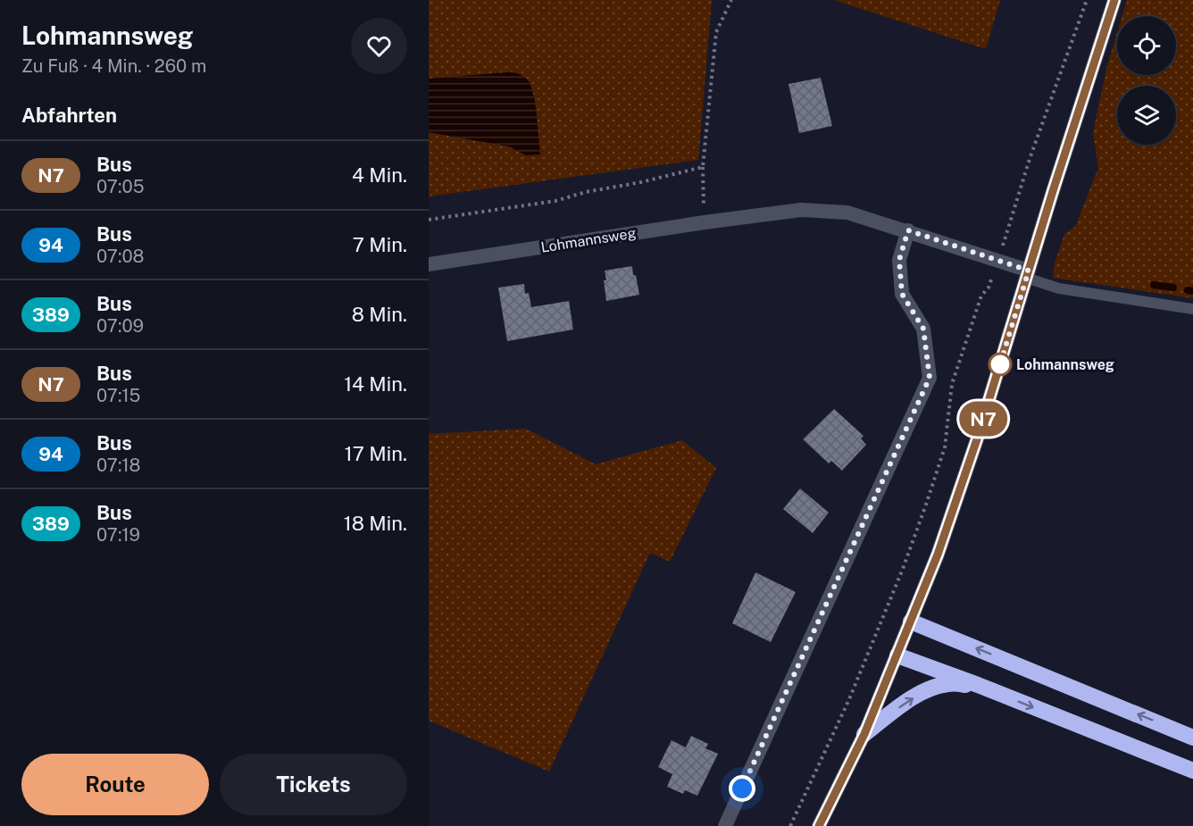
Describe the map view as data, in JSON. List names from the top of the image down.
{
  "streets": {
    "street": ["Lohmannsweg"]
  },
  "places": ["Lohmannsweg"],
  "lines": ["bus line N7"],
  "page": {
    "heading": [
      ["Lohmannsweg", "Zu Fuß · 4 Min. · 260 m"],
      "Abfahrten"
    ],
    "on_map": "N7",
    "list": [
      {
        "mark": "N7",
        "name": "Bus",
        "note": "07:05",
        "value": "4 Min."
      },
      {
        "mark": "94",
        "name": "Bus",
        "note": "07:08",
        "value": "7 Min."
      },
      {
        "mark": "389",
        "name": "Bus",
        "note": "07:09",
        "value": "8 Min."
      },
      {
        "mark": "N7",
        "name": "Bus",
        "note": "07:15",
        "value": "14 Min."
      },
      {
        "mark": "94",
        "name": "Bus",
        "note": "07:18",
        "value": "17 Min."
      },
      {
        "mark": "389",
        "name": "Bus",
        "note": "07:19",
        "value": "18 Min."
      }
    ],
    "buttons": ["Route", "Tickets"]
  }
}
